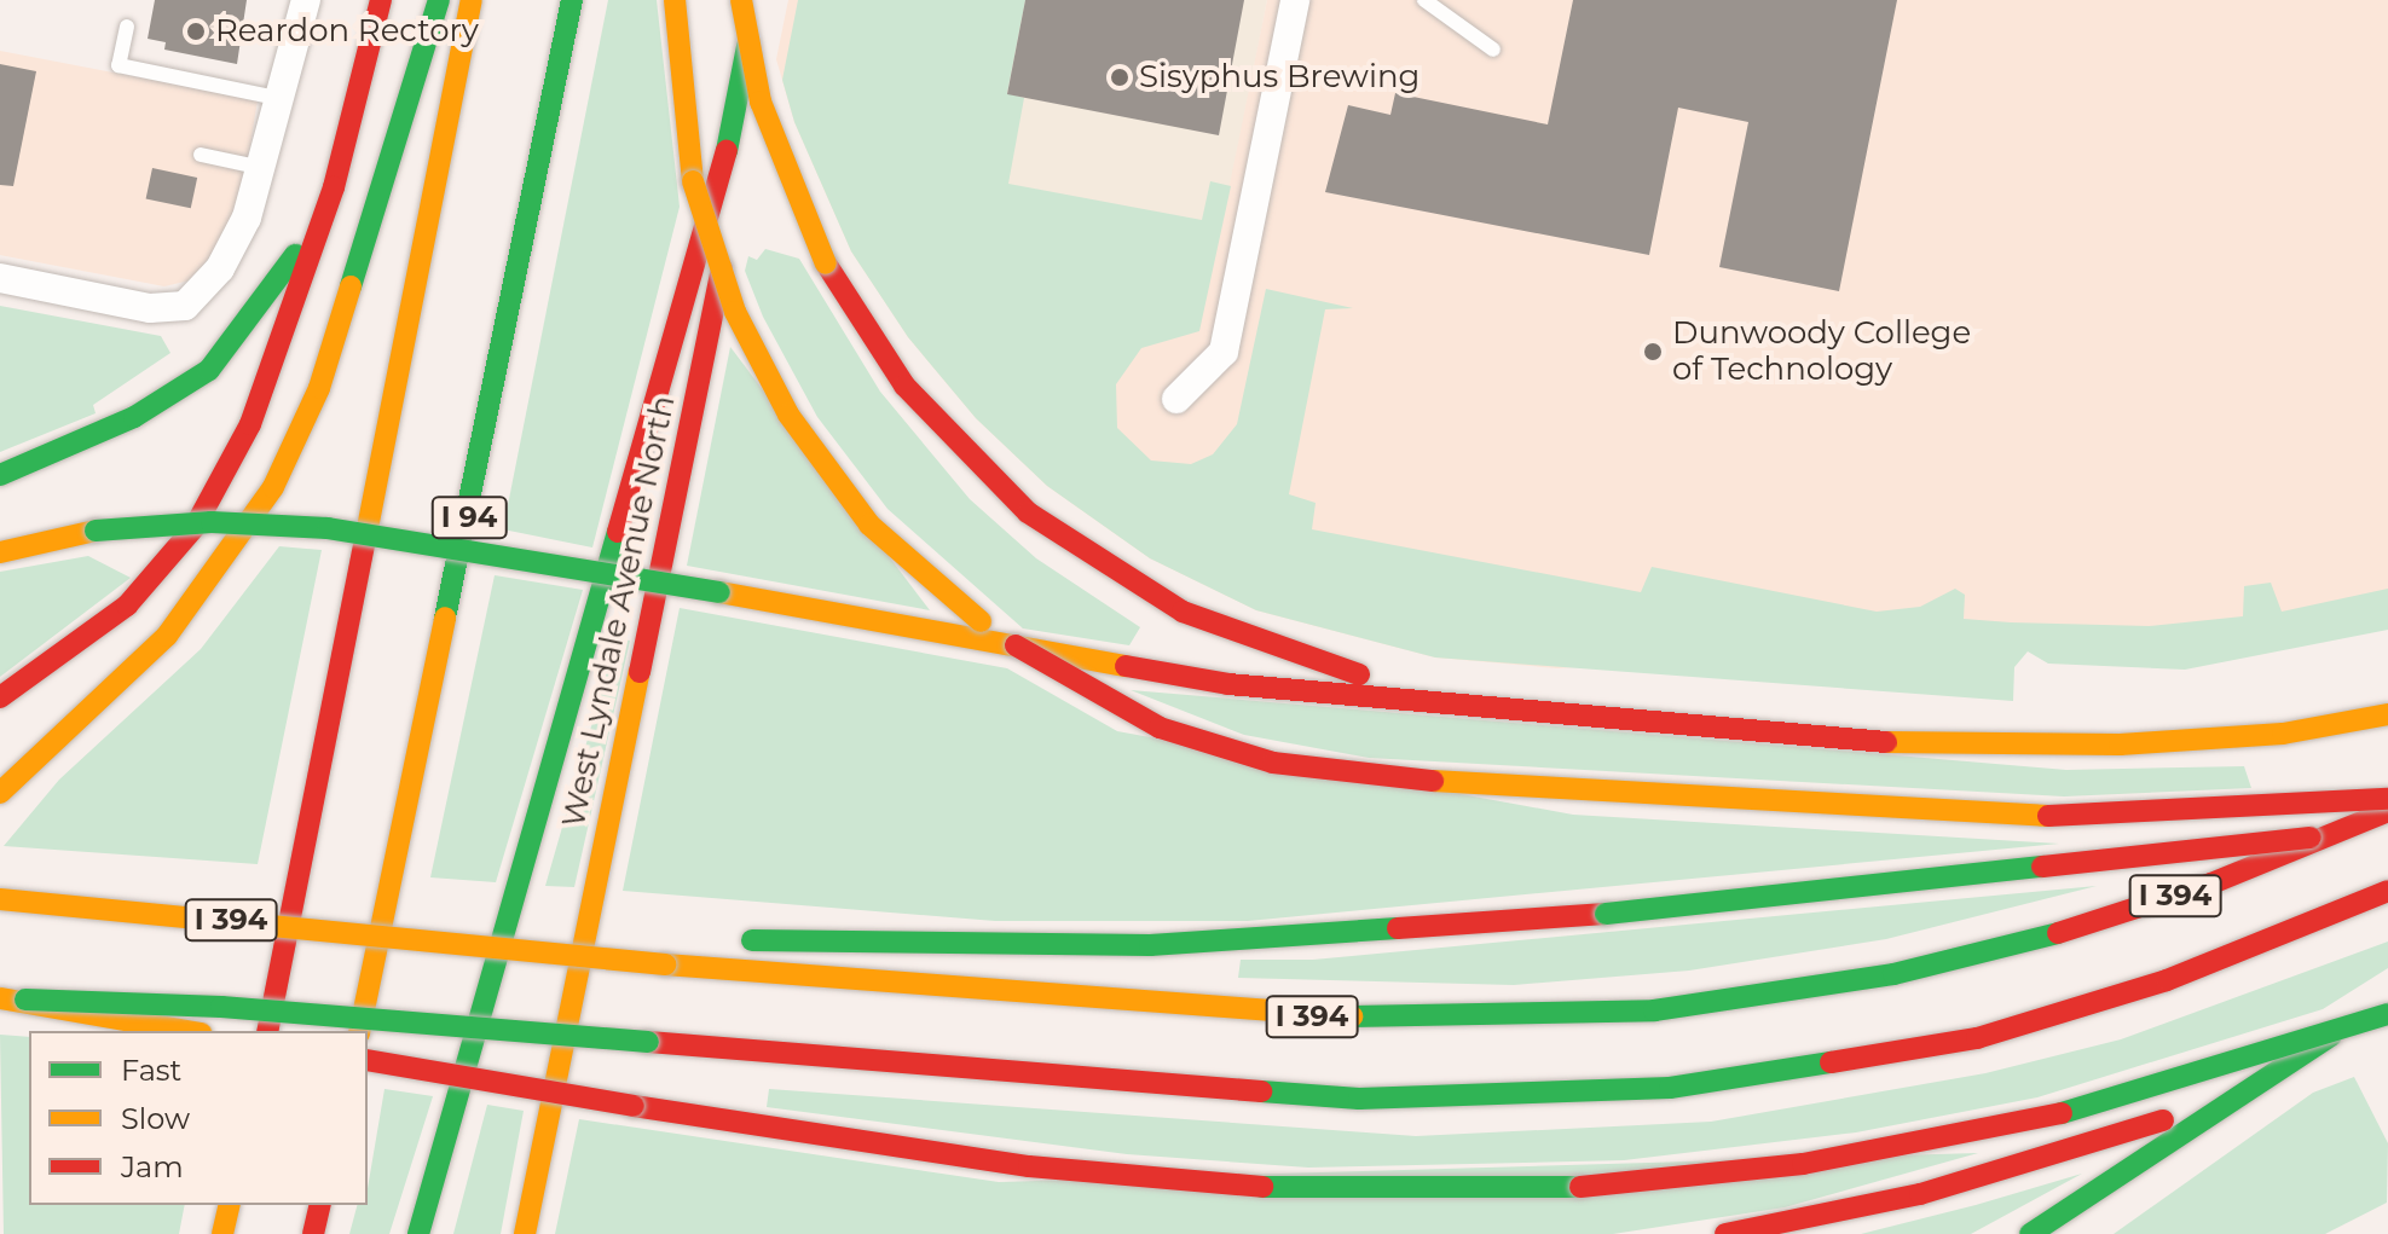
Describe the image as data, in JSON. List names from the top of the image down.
{
  "streets": {
    "main road": ["I 94", "West Lyndale Avenue North", "I 394"]
  },
  "places": ["Reardon Rectory", "Sisyphus Brewing", "Dunwoody College of Technology"],
  "legend": ["Fast", "Slow", "Jam"]
}
